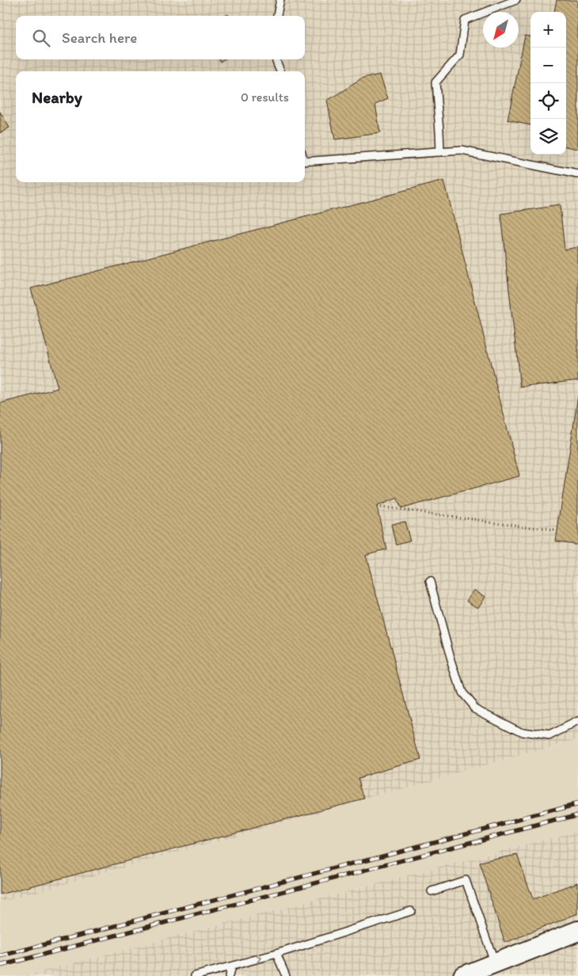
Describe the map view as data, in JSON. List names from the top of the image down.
{
  "north": "bottom left",
  "page": {
    "map_buttons": ["+", "−"],
    "search": "Search here",
    "heading": ["Nearby", "0 results"]
  }
}
